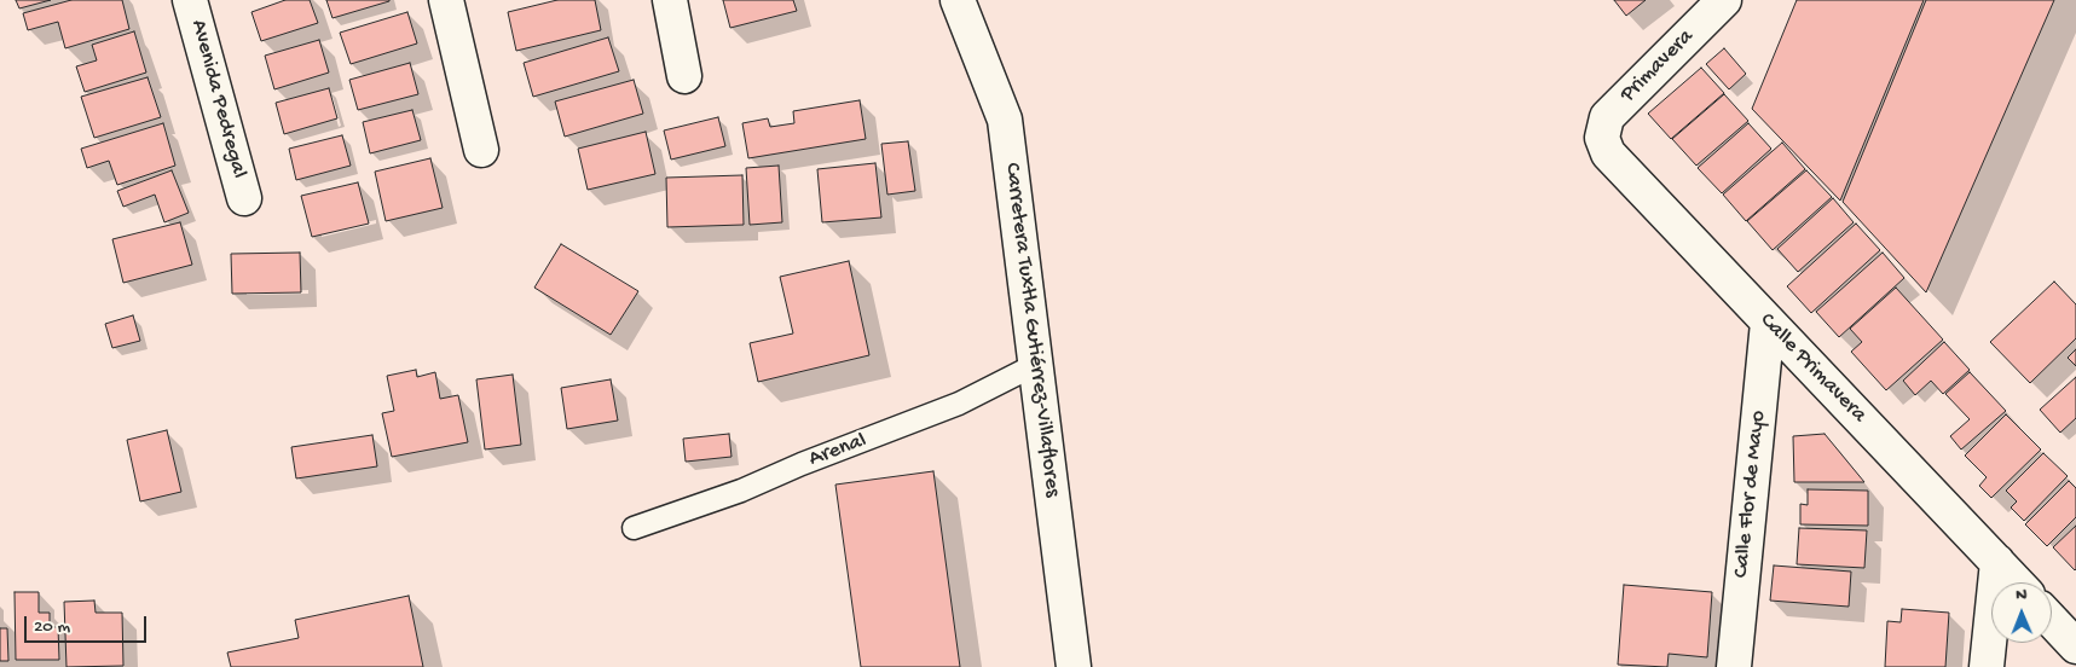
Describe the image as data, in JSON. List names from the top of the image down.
{
  "streets": {
    "street": [
      "Primavera",
      "Avenida Pedregal",
      "Carretera Tuxtla Gutiérrez-Villaflores",
      "Calle Primavera",
      "Calle Flor de Mayo"
    ],
    "lane": ["Arenal"]
  },
  "crossings": [
    ["Primavera", "Calle Primavera"],
    ["Carretera Tuxtla Gutiérrez-Villaflores", "Arenal"],
    ["Calle Primavera", "Calle Flor de Mayo"]
  ],
  "scale_bar": "20 m",
  "north": "top"
}
